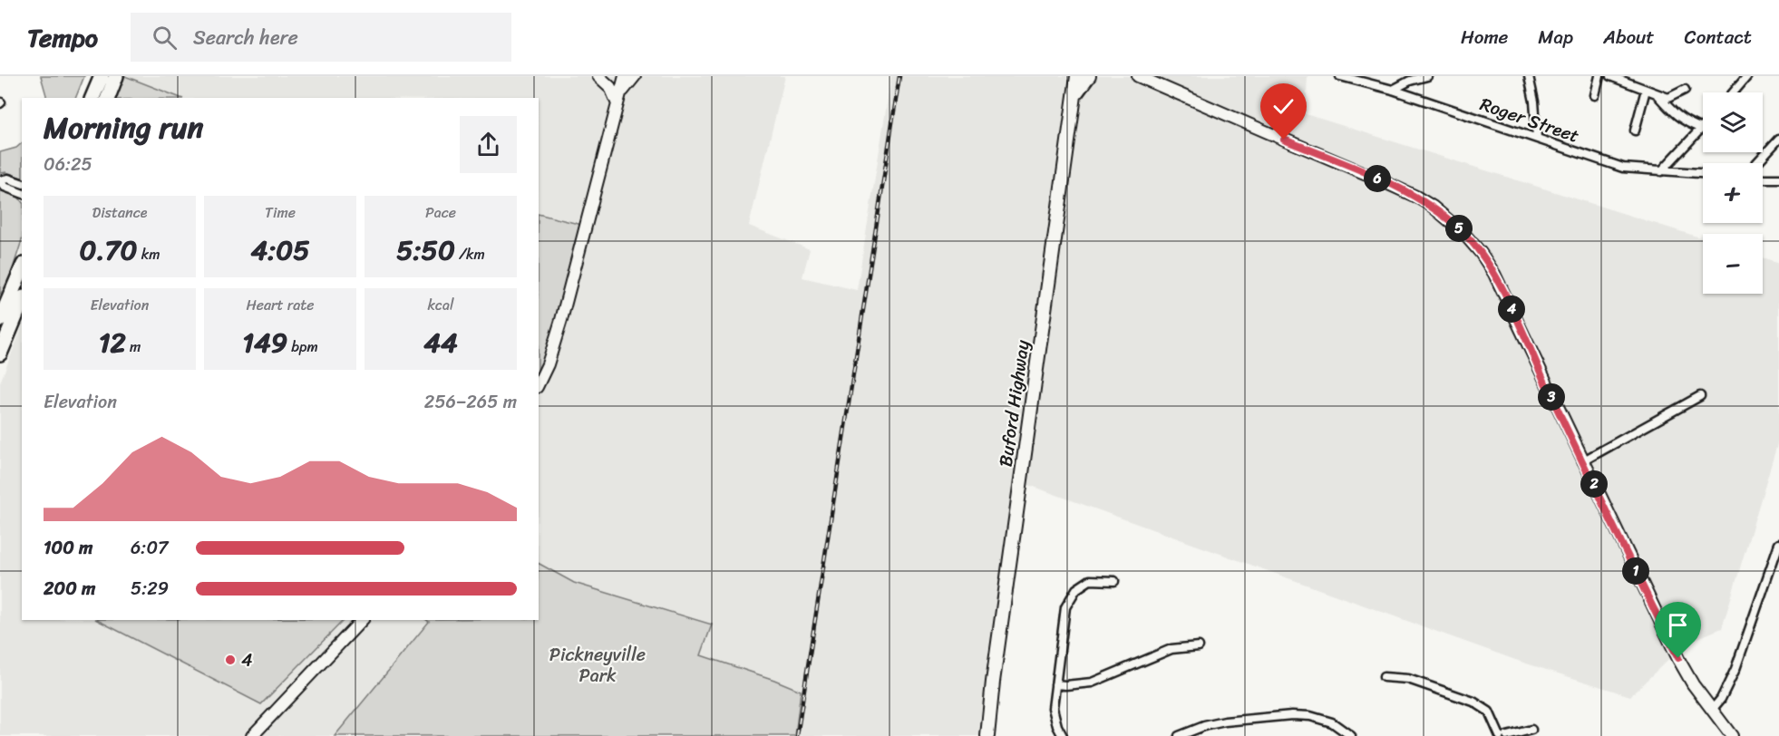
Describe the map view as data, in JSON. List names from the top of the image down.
{
  "streets": {
    "main road": ["Buford Highway"],
    "street": ["Roger Street"]
  },
  "parks": ["Pickneyville Park"],
  "places": ["4"],
  "page": {
    "header": "Tempo",
    "search": "Search here",
    "nav": [
      "Home",
      "Map",
      "About",
      "Contact"
    ],
    "map_buttons": ["+", "−"],
    "heading": ["Morning run", "06:25"],
    "pins": [
      "6",
      "5",
      "4",
      "3",
      "2",
      "1"
    ],
    "stats": [
      ["Distance", "0.70 km"],
      ["Time", "4:05"],
      ["Pace", "5:50 /km"],
      ["Elevation", "12 m"],
      ["Heart rate", "149 bpm"],
      ["kcal", "44"]
    ],
    "chart": ["Elevation", "256–265 m"],
    "list": [
      {
        "name": "100 m",
        "note": "6:07"
      },
      {
        "name": "200 m",
        "note": "5:29"
      }
    ]
  }
}
